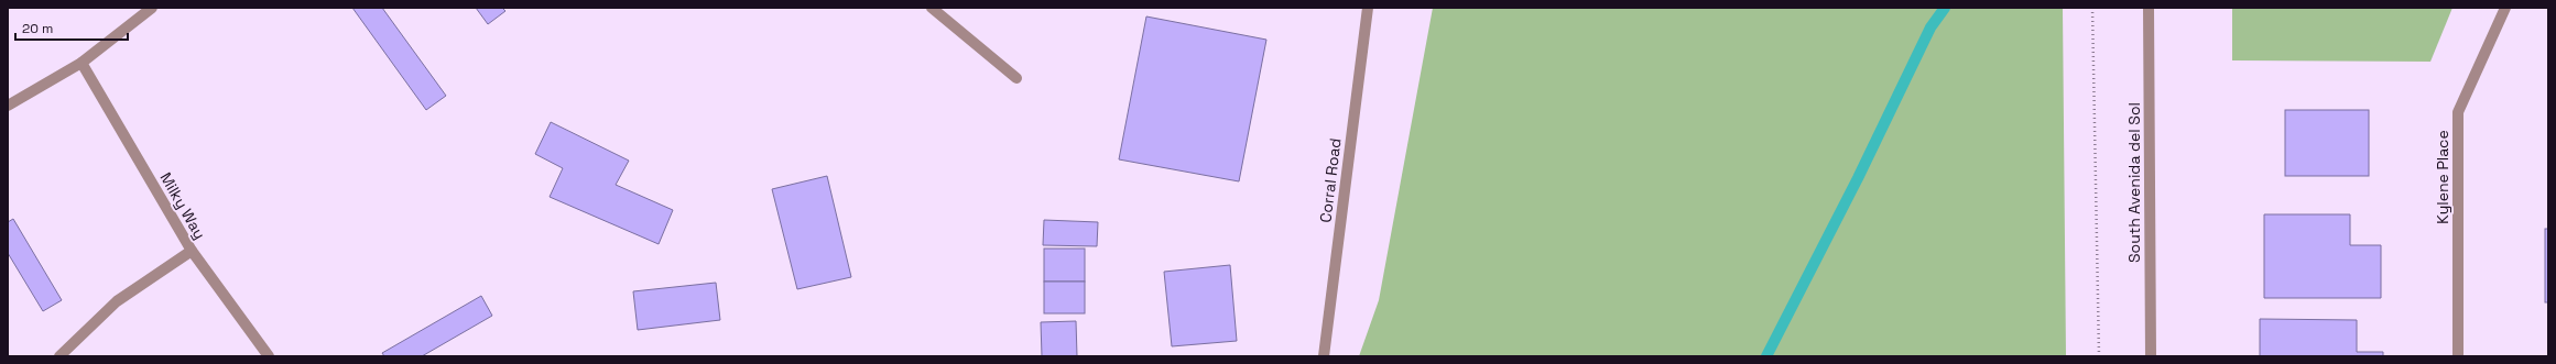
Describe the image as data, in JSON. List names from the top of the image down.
{
  "streets": {
    "street": [
      "Kylene Place",
      "Corral Road",
      "South Avenida del Sol",
      "Milky Way"
    ]
  },
  "scale_bar": "20 m"
}
